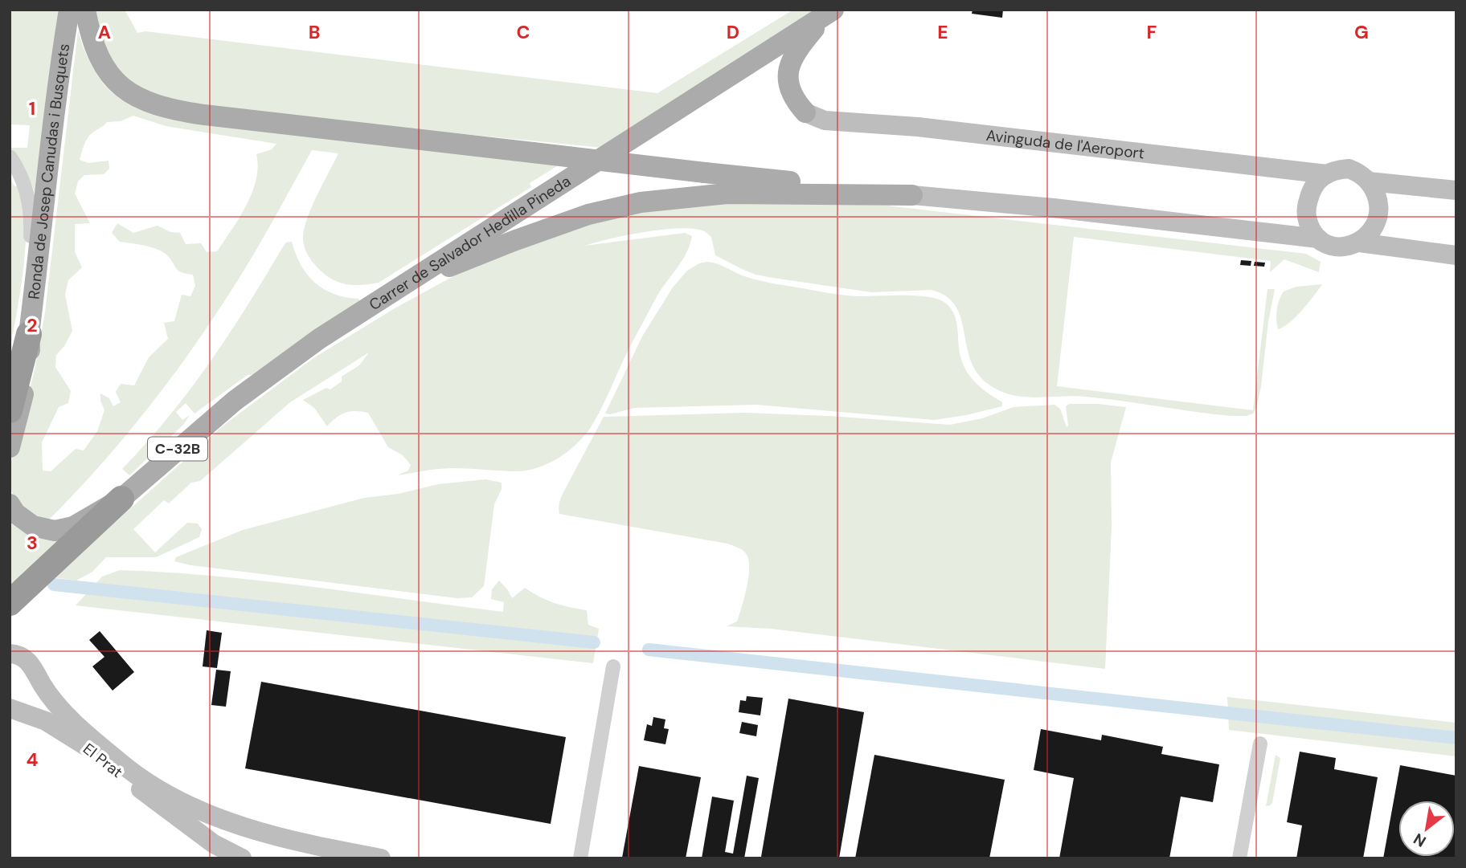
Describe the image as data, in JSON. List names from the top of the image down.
{
  "streets": {
    "highway": ["C-32B"],
    "main road": ["Ronda de Josep Canudas i Busquets", "Carrer de Salvador Hedilla Pineda"],
    "street": ["Avinguda de l'Aeroport", "El Prat"]
  },
  "crossings": [
    ["Carrer de Salvador Hedilla Pineda", "C-32B"]
  ],
  "north": "bottom left",
  "grid": {
    "columns": [
      "A",
      "B",
      "C",
      "D",
      "E",
      "F",
      "G"
    ],
    "rows": [
      "1",
      "2",
      "3",
      "4"
    ]
  }
}
